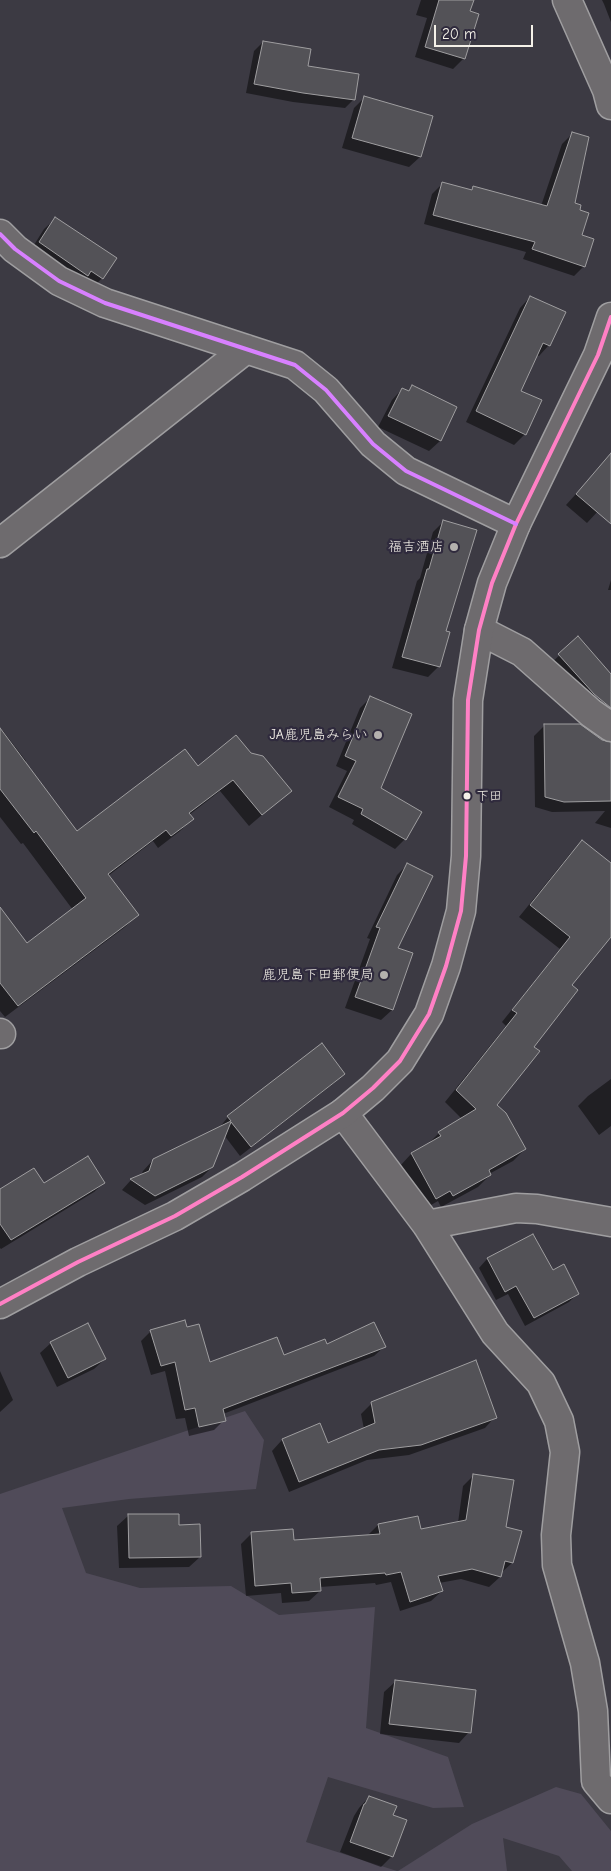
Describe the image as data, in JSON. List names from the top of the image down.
{
  "places": [
    "福吉酒店",
    "JA鹿児島みらい",
    "下田",
    "鹿児島下田郵便局"
  ],
  "scale_bar": "20 m"
}
